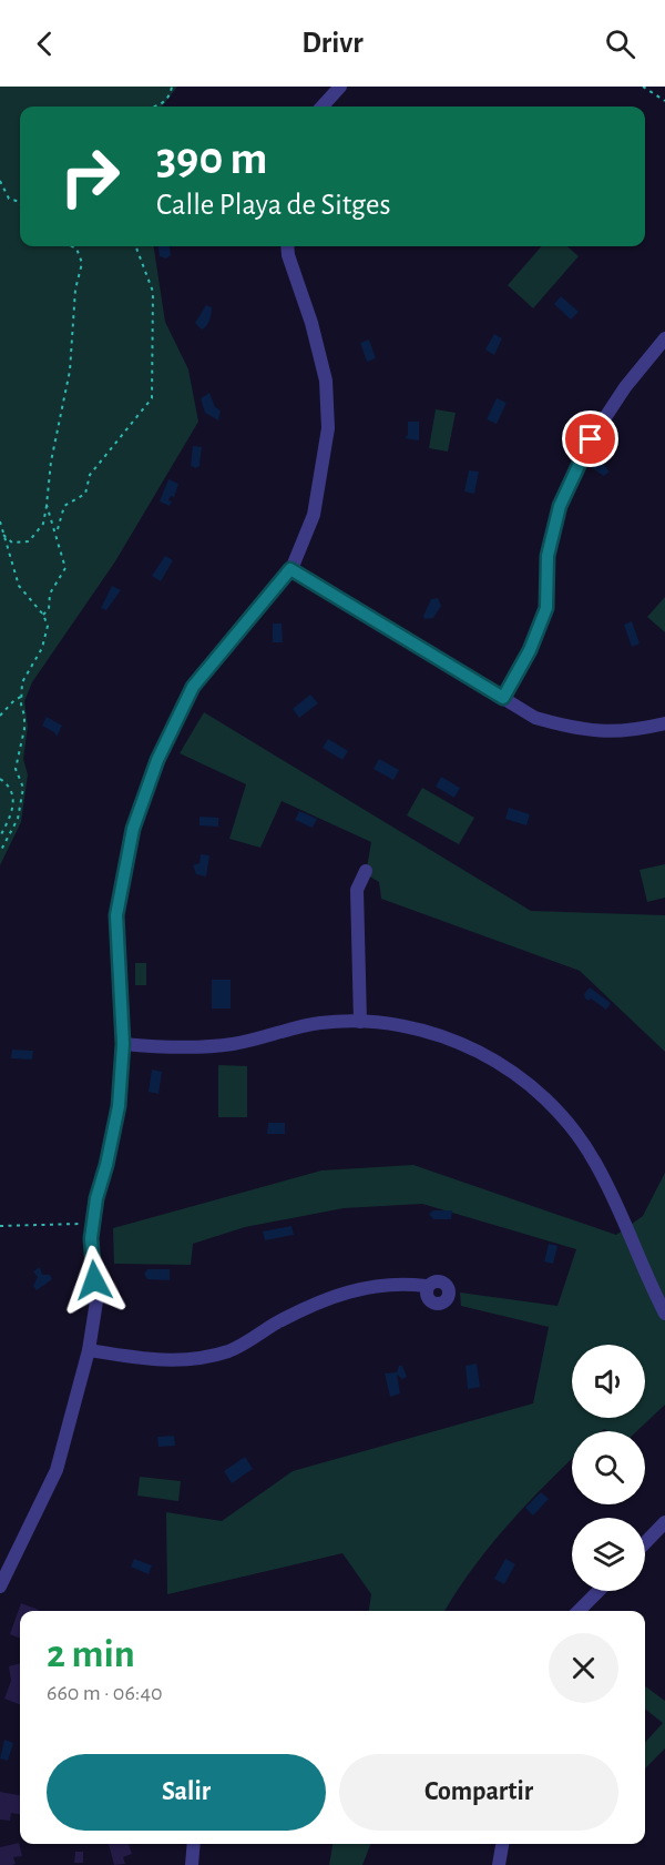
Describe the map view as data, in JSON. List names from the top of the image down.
{
  "page": {
    "header": "Drivr",
    "turn": ["390 m", "Calle Playa de Sitges"],
    "heading": ["2 min", "660 m · 06:40"],
    "buttons": ["Salir", "Compartir"]
  }
}
